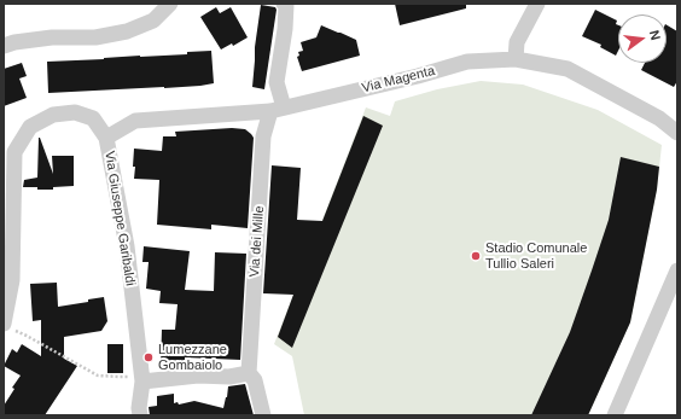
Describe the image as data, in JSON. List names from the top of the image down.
{
  "streets": {
    "street": ["Via Magenta", "Via Giuseppe Garibaldi", "Via dei Mille"]
  },
  "crossings": [
    ["Via Magenta", "Via Giuseppe Garibaldi"],
    ["Via Magenta", "Via dei Mille"]
  ],
  "places": ["Stadio Comunale Tullio Saleri", "Lumezzane Gombaiolo"],
  "north": "right"
}
